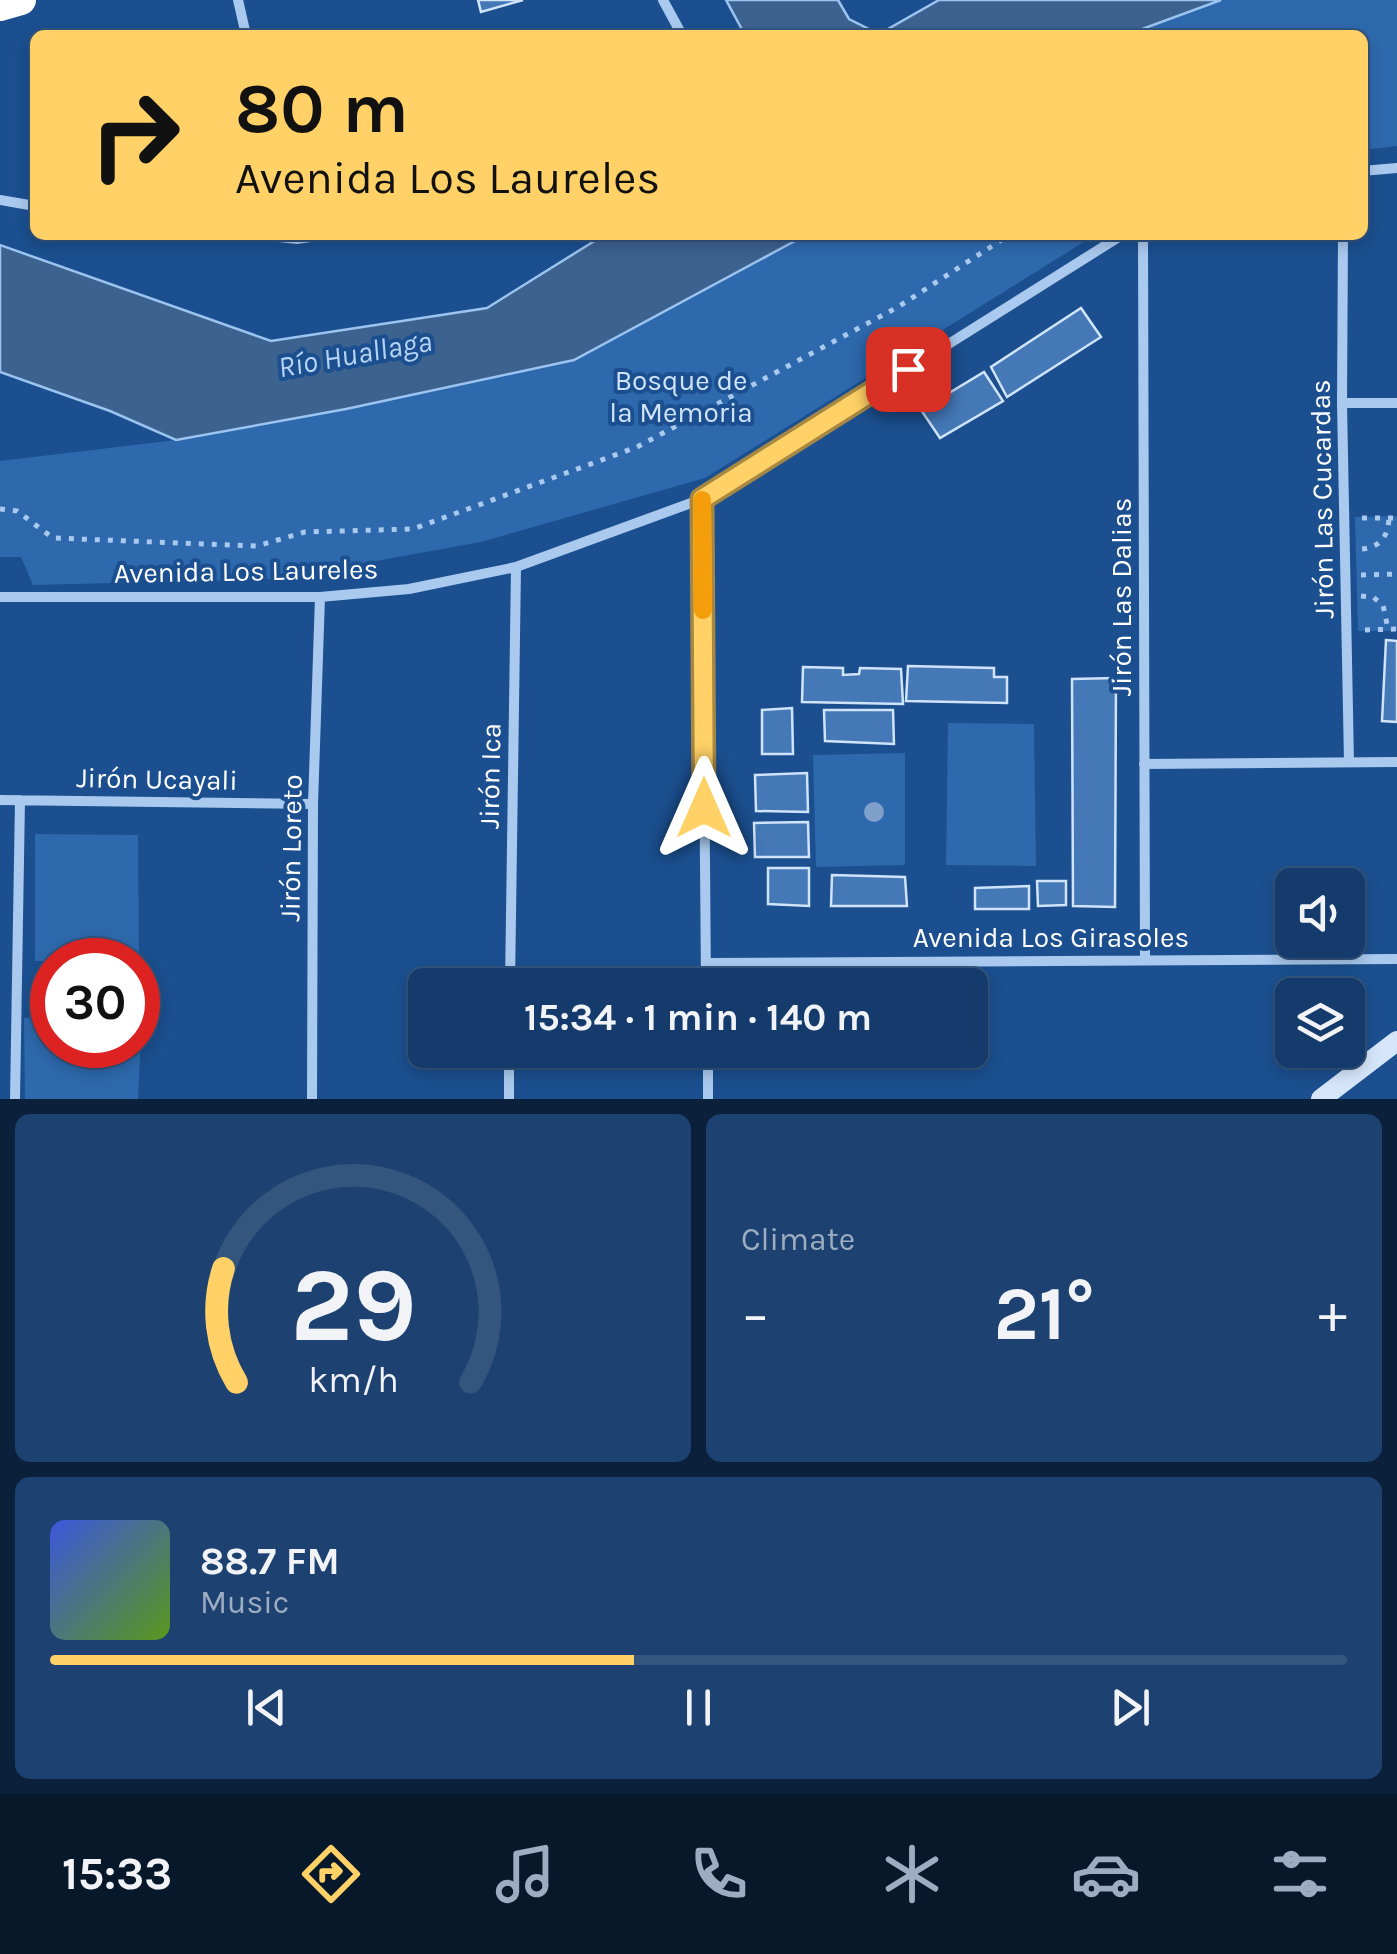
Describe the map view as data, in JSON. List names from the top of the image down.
{
  "streets": {
    "street": [
      "Jirón Las Cucardas",
      "Avenida Los Laureles",
      "Jirón Las Dalias",
      "Jirón Ica",
      "Jirón Ucayali",
      "Jirón Loreto",
      "Avenida Los Girasoles"
    ]
  },
  "crossings": [
    ["Avenida Los Laureles", "Jirón Ica"],
    ["Avenida Los Laureles", "Jirón Loreto"],
    ["Jirón Las Dalias", "Avenida Los Girasoles"],
    ["Jirón Ucayali", "Jirón Loreto"]
  ],
  "water": ["Río Huallaga"],
  "parks": ["Bosque de la Memoria"],
  "page": {
    "turn": ["80 m", "Avenida Los Laureles"],
    "limit": "30",
    "trip": "15:34 · 1 min · 140 m",
    "tile": "Climate",
    "heat": ["−", "21°", "+"],
    "song": ["88.7 FM", "Music"],
    "tabs": "15:33",
    "gauge": ["29", "km/h"]
  }
}
